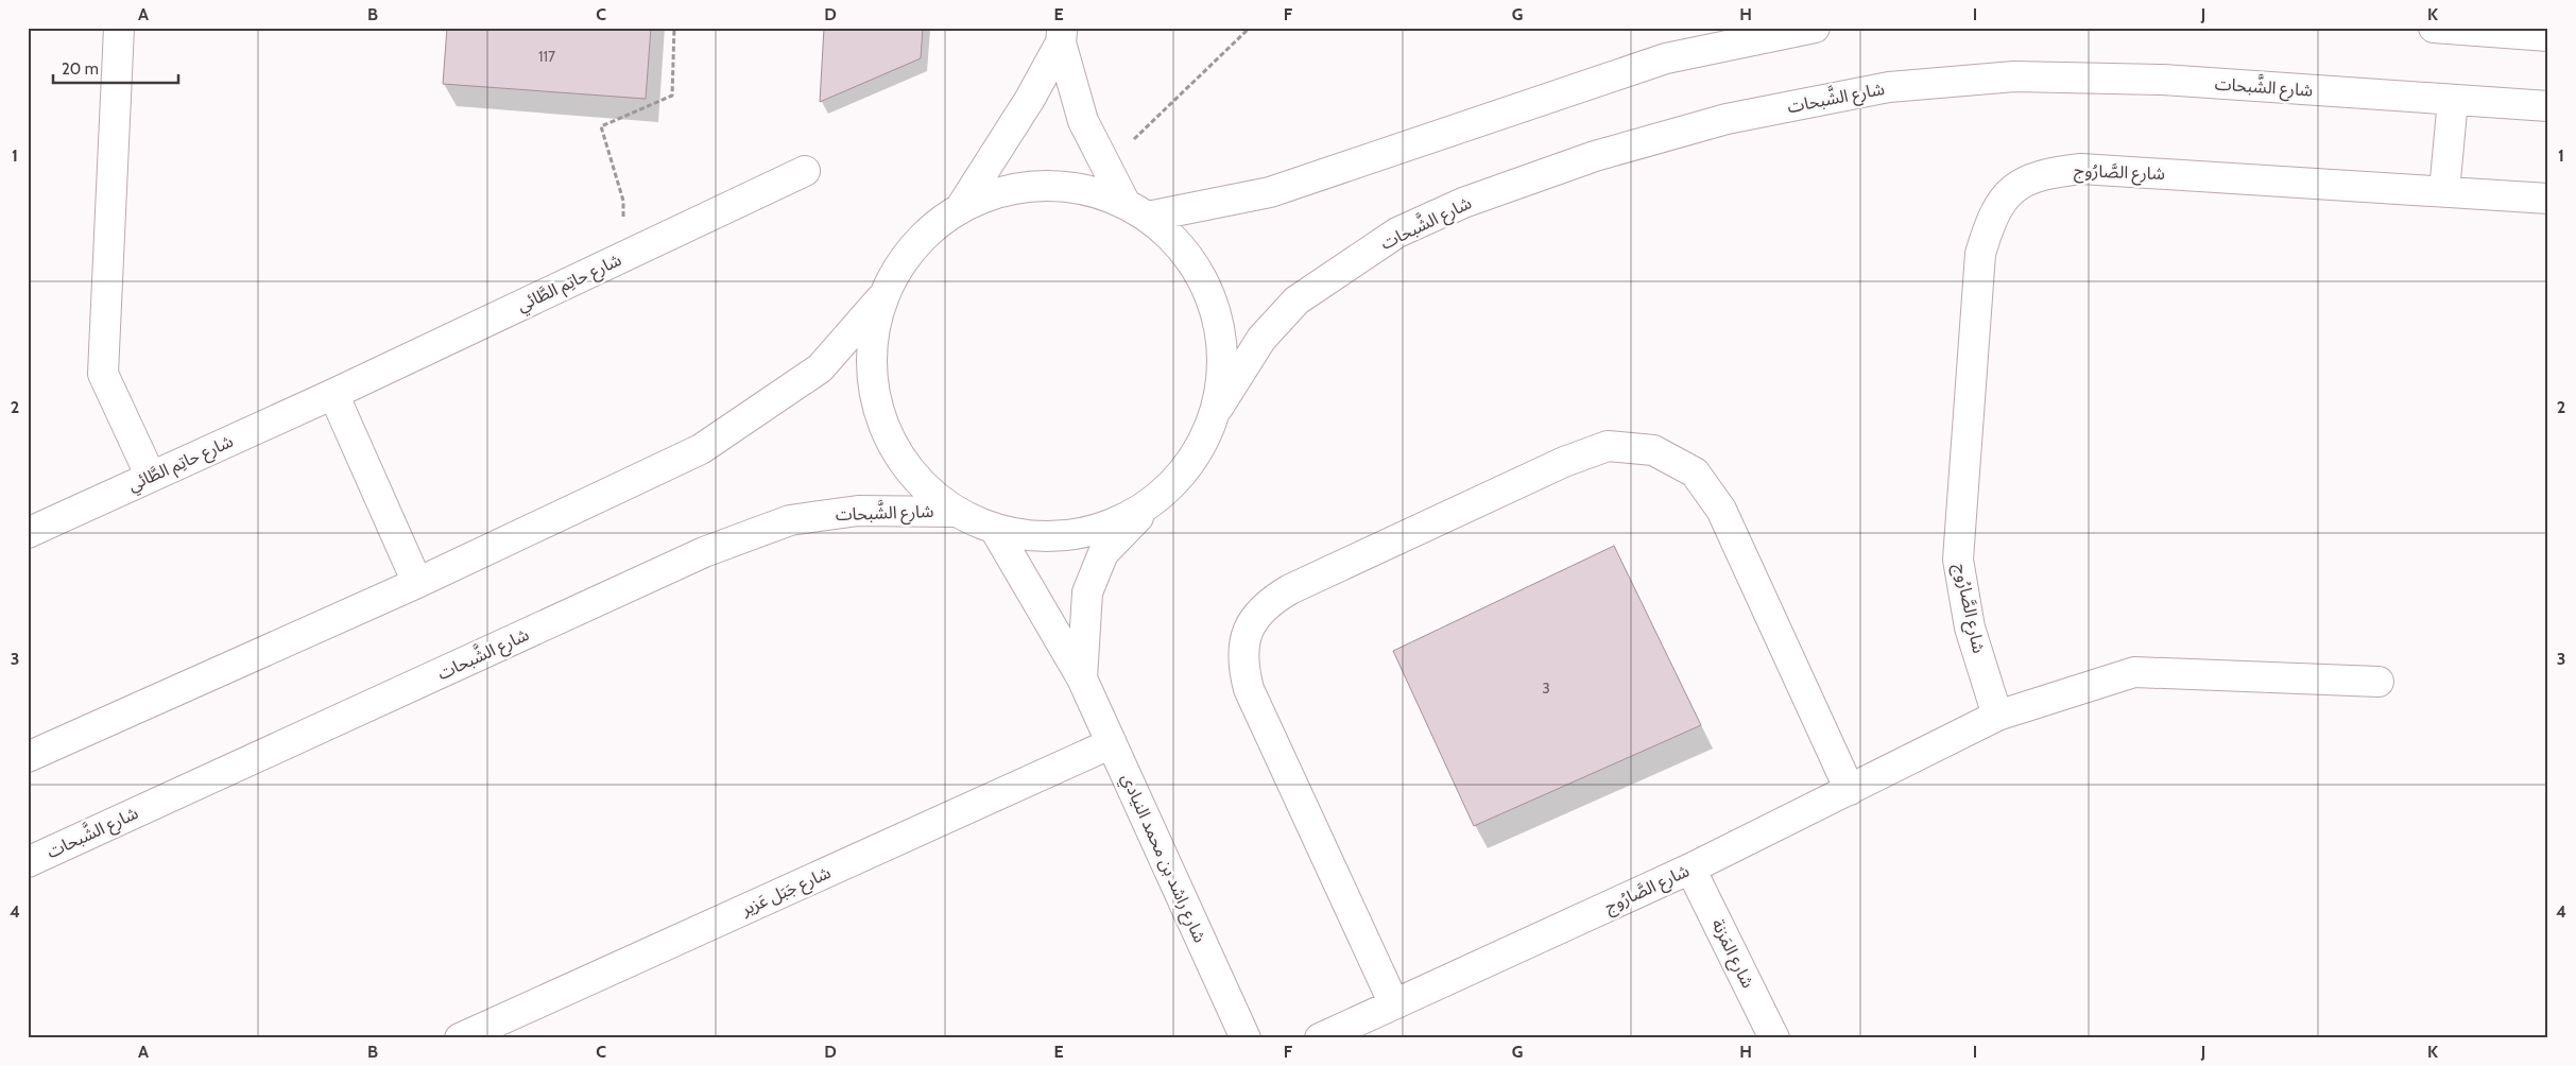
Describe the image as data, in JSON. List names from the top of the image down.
{
  "streets": {
    "street": [
      "شارع الشَّبحات",
      "شارع الصَّارُوج",
      "شارع حاتِم الطَّائي",
      "شارع راشد بن محمد النيادي",
      "شارع جَبَل عَزير",
      "شارع المَزنة"
    ]
  },
  "crossings": [
    ["شارع الصَّارُوج", "شارع المَزنة"],
    ["شارع راشد بن محمد النيادي", "شارع جَبَل عَزير"]
  ],
  "house_numbers": ["117", "3"],
  "scale_bar": "20 m",
  "grid": {
    "columns": [
      "A",
      "B",
      "C",
      "D",
      "E",
      "F",
      "G",
      "H",
      "I",
      "J",
      "K"
    ],
    "rows": [
      "1",
      "2",
      "3",
      "4"
    ]
  }
}
